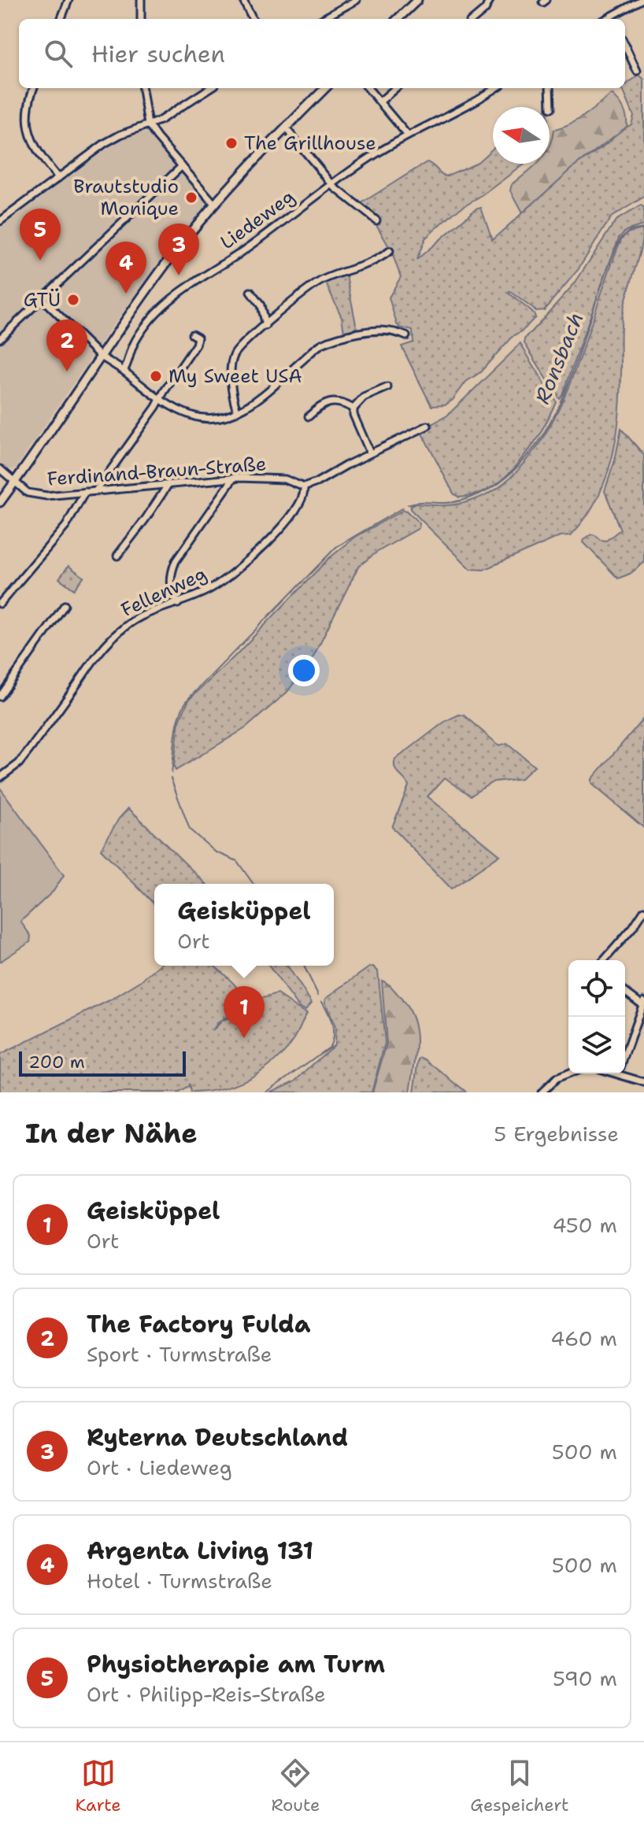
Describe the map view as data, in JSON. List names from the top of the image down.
{
  "streets": {
    "street": ["Liedeweg", "Ferdinand-Braun-Straße", "Fellenweg"]
  },
  "crossings": [
    ["Ferdinand-Braun-Straße", "Fellenweg"]
  ],
  "water": ["Ronsbach"],
  "places": [
    "The Grillhouse",
    "Brautstudio Monique",
    "GTÜ",
    "My Sweet USA"
  ],
  "scale_bar": "200 m",
  "north": "left",
  "page": {
    "search": "Hier suchen",
    "pins": [
      "5",
      "3",
      "4",
      "2",
      "1"
    ],
    "popup": ["Geisküppel", "Ort"],
    "scale": "200 m",
    "heading": ["In der Nähe", "5 Ergebnisse"],
    "list": [
      {
        "mark": "1",
        "name": "Geisküppel",
        "note": "Ort",
        "value": "450 m"
      },
      {
        "mark": "2",
        "name": "The Factory Fulda",
        "note": "Sport · Turmstraße",
        "value": "460 m"
      },
      {
        "mark": "3",
        "name": "Ryterna Deutschland",
        "note": "Ort · Liedeweg",
        "value": "500 m"
      },
      {
        "mark": "4",
        "name": "Argenta Living 131",
        "note": "Hotel · Turmstraße",
        "value": "500 m"
      },
      {
        "mark": "5",
        "name": "Physiotherapie am Turm",
        "note": "Ort · Philipp-Reis-Straße",
        "value": "590 m"
      }
    ],
    "nav": ["Karte", "Route", "Gespeichert"]
  }
}
